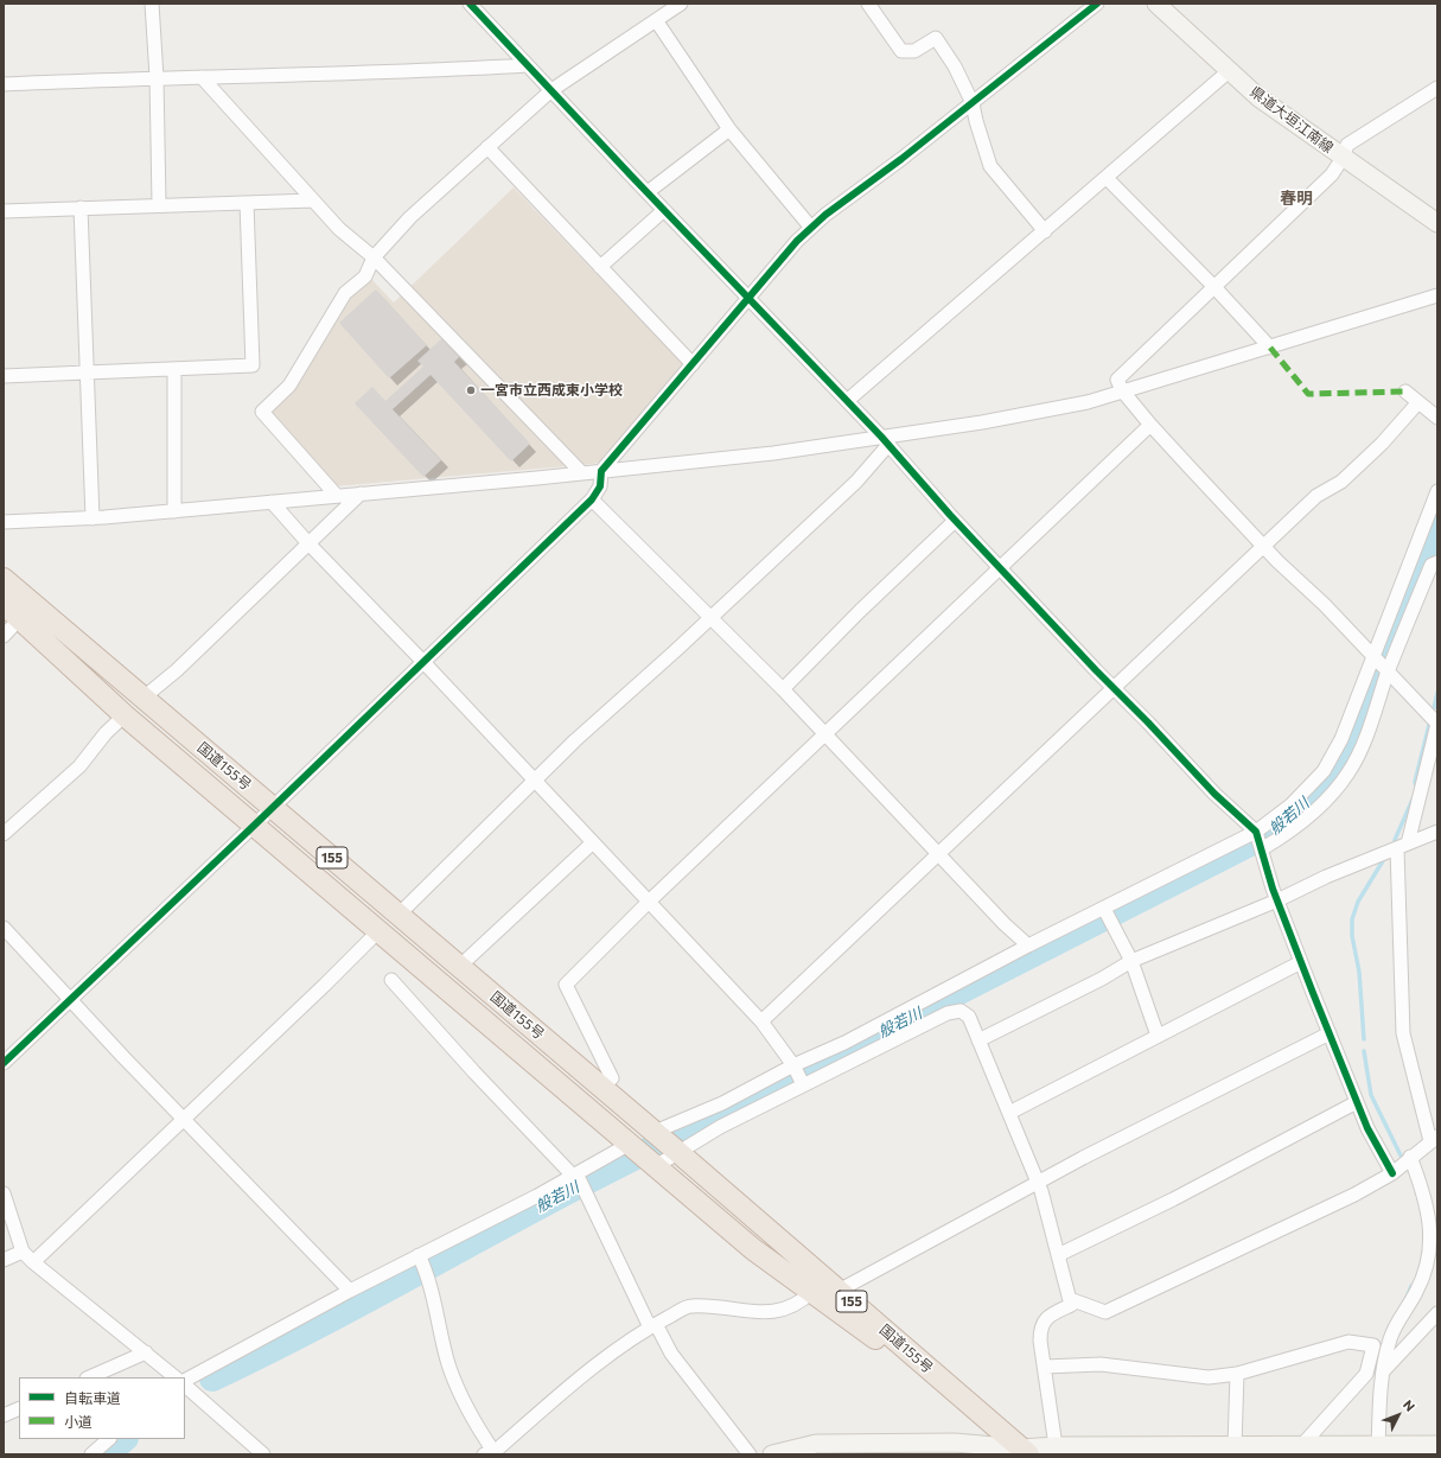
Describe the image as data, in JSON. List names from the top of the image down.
{
  "streets": {
    "highway": ["国道155号", "155"],
    "main road": ["県道大垣江南線"]
  },
  "districts": ["春明"],
  "water": ["般若川"],
  "places": ["一宮市立西成東小学校"],
  "legend": ["自転車道", "小道"],
  "north": "top right"
}
